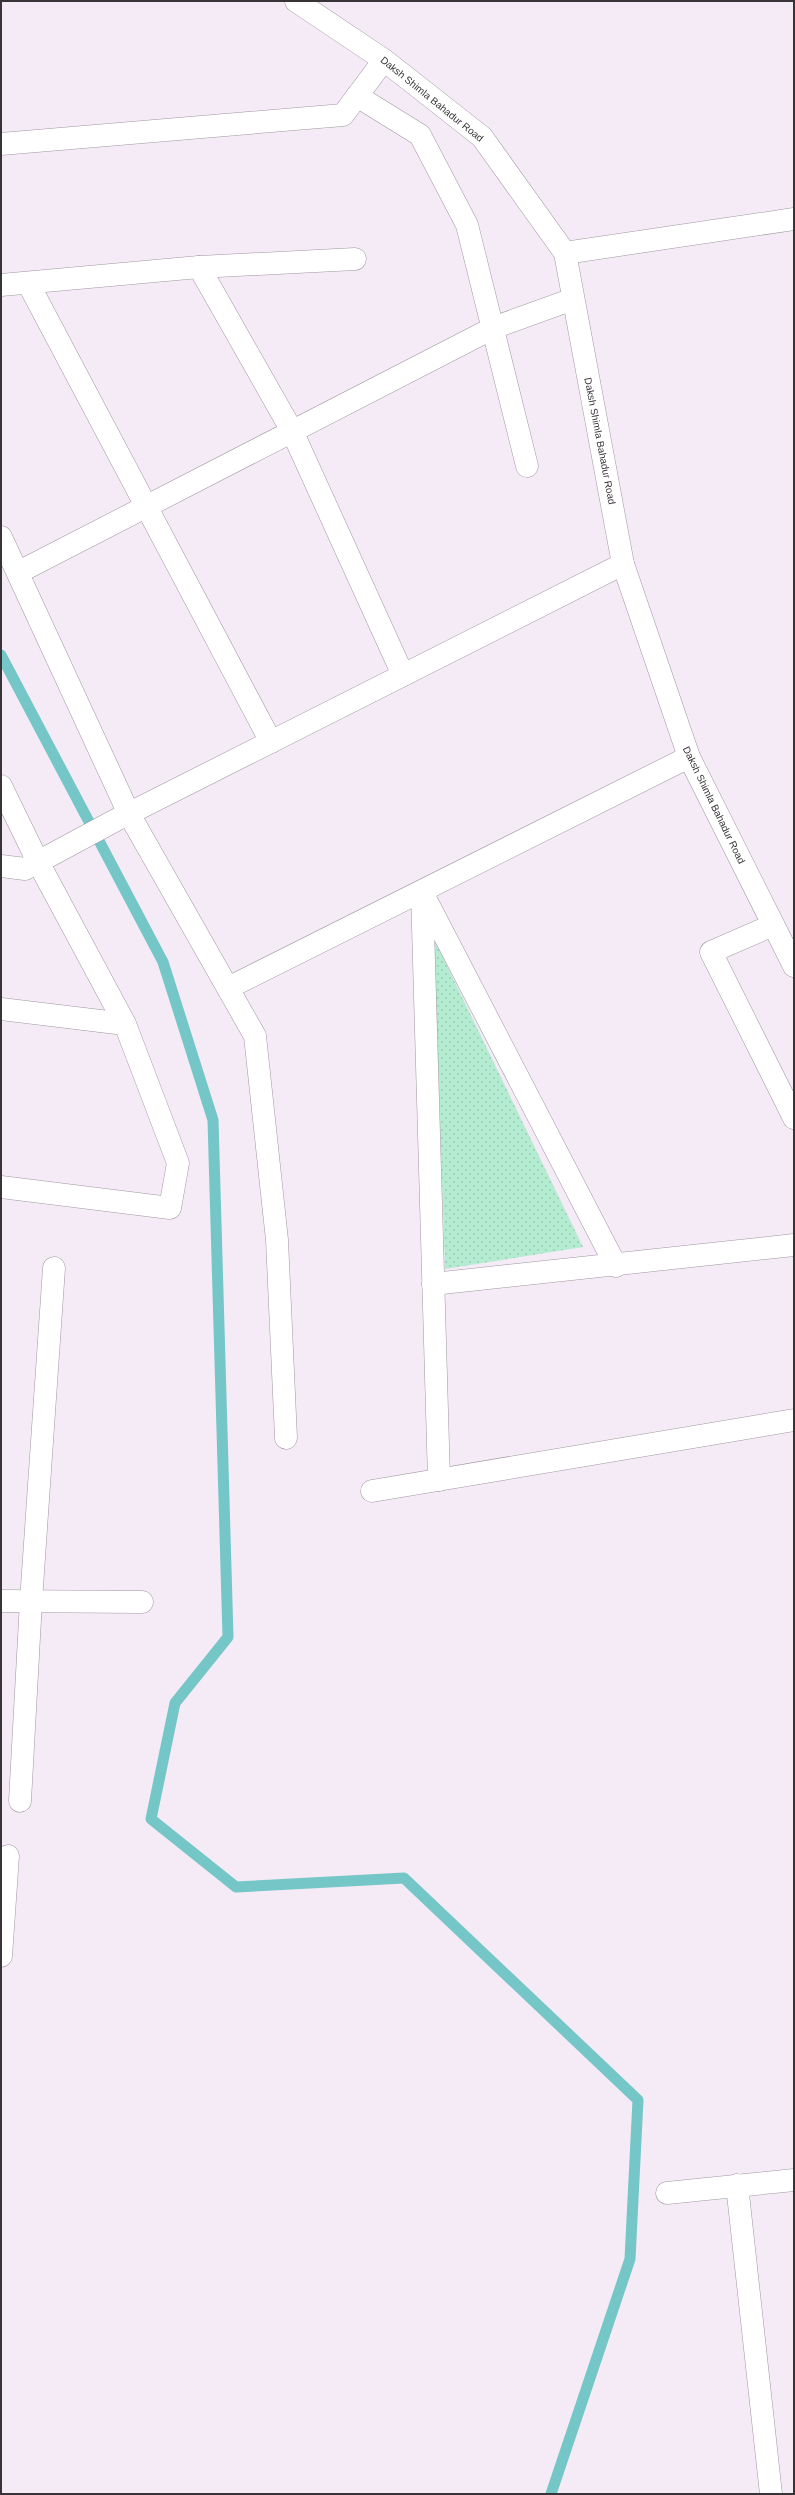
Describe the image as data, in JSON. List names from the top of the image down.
{
  "streets": {
    "street": ["Daksh Shimla Bahadur Road"]
  }
}
